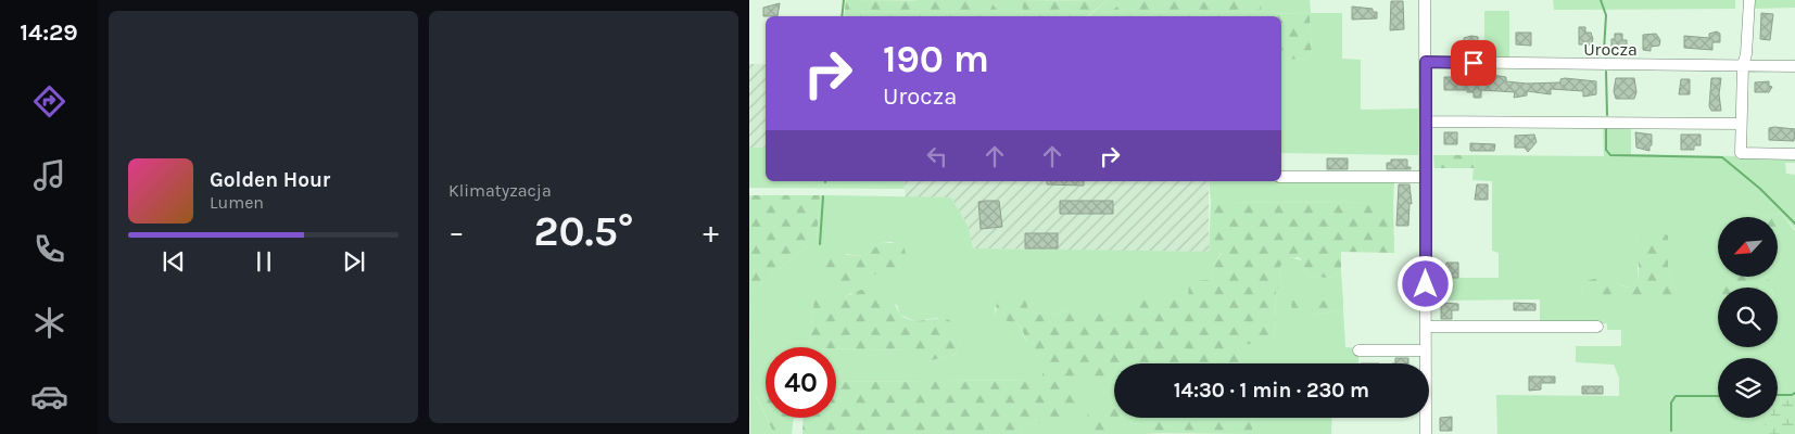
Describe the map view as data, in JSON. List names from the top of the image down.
{
  "streets": {
    "street": ["Urocza"]
  },
  "north": "bottom left",
  "page": {
    "tabs": "14:29",
    "tile": "Klimatyzacja",
    "turn": ["190 m", "Urocza"],
    "song": ["Golden Hour", "Lumen"],
    "heat": ["−", "20.5°", "+"],
    "limit": "40",
    "trip": "14:30 · 1 min · 230 m"
  }
}
